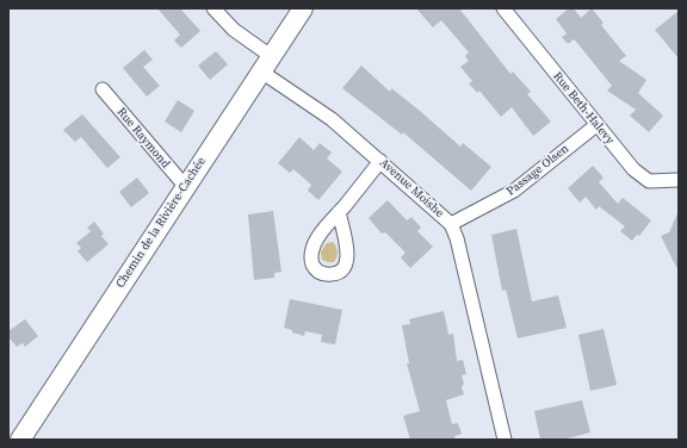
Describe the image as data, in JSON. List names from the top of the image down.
{
  "streets": {
    "street": [
      "Rue Beth-Halevy",
      "Rue Raymond",
      "Passage Olsen",
      "Avenue Moishe",
      "Chemin de la Rivière-Cachée"
    ]
  },
  "crossings": [
    ["Rue Beth-Halevy", "Passage Olsen"],
    ["Rue Raymond", "Chemin de la Rivière-Cachée"],
    ["Passage Olsen", "Avenue Moishe"],
    ["Avenue Moishe", "Chemin de la Rivière-Cachée"]
  ]
}
